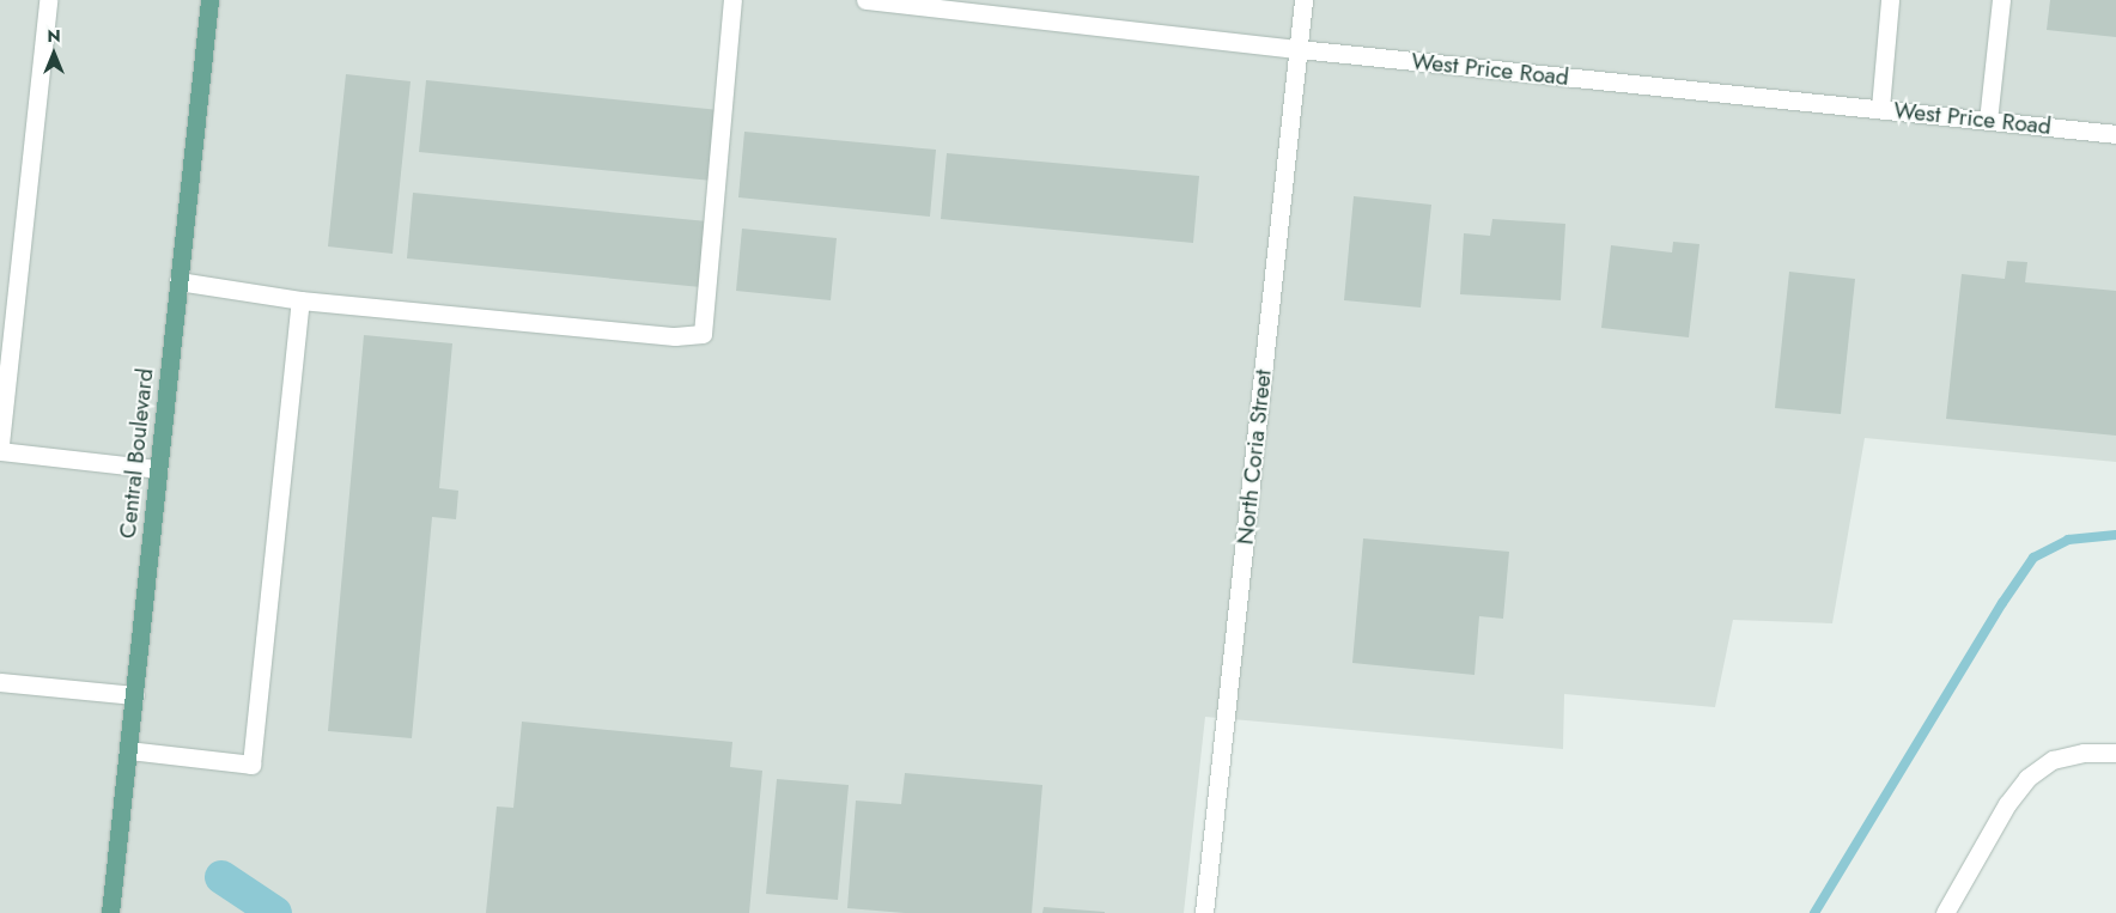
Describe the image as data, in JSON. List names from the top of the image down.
{
  "streets": {
    "main road": ["West Price Road", "Central Boulevard", "North Coria Street"]
  },
  "crossings": [
    ["West Price Road", "North Coria Street"]
  ],
  "north": "top"
}
